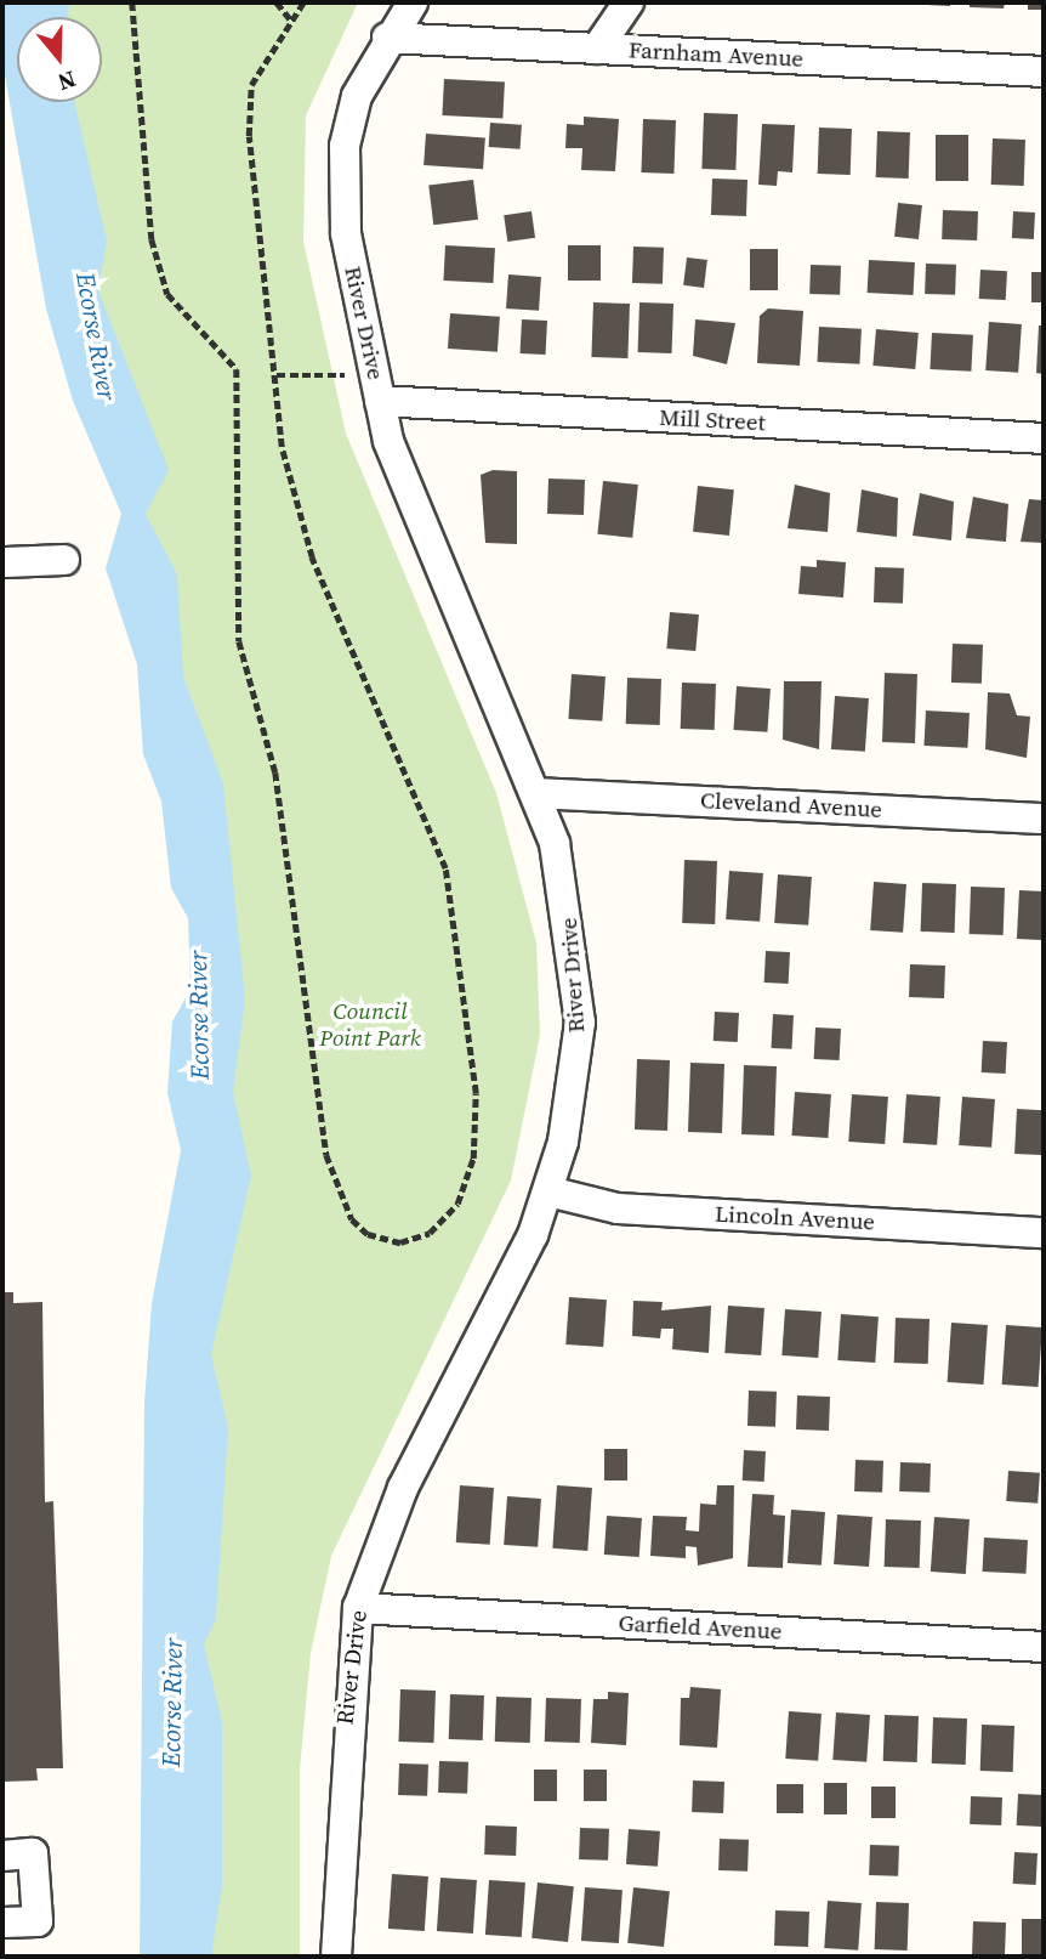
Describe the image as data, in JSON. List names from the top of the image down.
{
  "streets": {
    "street": [
      "Farnham Avenue",
      "River Drive",
      "Mill Street",
      "Cleveland Avenue",
      "Lincoln Avenue",
      "Garfield Avenue"
    ]
  },
  "crossings": [
    ["Farnham Avenue", "River Drive"],
    ["River Drive", "Mill Street"],
    ["River Drive", "Cleveland Avenue"],
    ["River Drive", "Lincoln Avenue"],
    ["River Drive", "Garfield Avenue"]
  ],
  "water": ["Ecorse River"],
  "parks": ["Council Point Park"],
  "north": "bottom"
}
